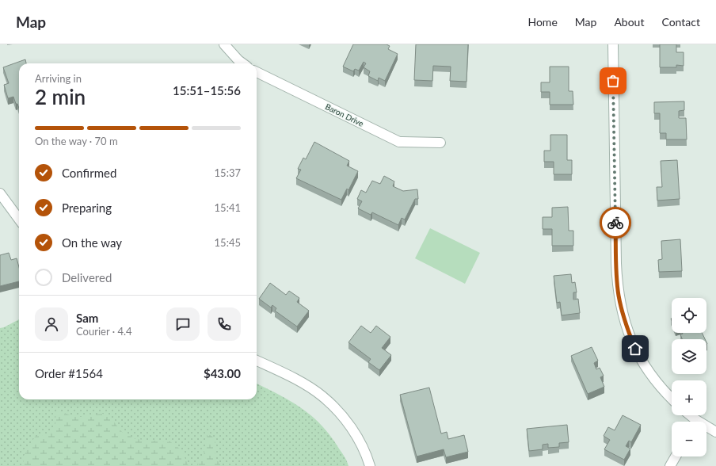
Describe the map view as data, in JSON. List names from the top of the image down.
{
  "streets": {
    "street": ["Baron Drive"]
  },
  "page": {
    "header": "Map",
    "nav": [
      "Home",
      "Map",
      "About",
      "Contact"
    ],
    "heading": ["2 min", "Arriving in", "15:51–15:56"],
    "panel": [
      "Sam",
      "Courier · 4.4",
      "Order #1564",
      "$43.00"
    ],
    "bar": "On the way · 70 m",
    "list": [
      ["Confirmed", "15:37"],
      ["Preparing", "15:41"],
      ["On the way", "15:45"],
      "Delivered"
    ],
    "map_buttons": ["+", "−"]
  }
}
